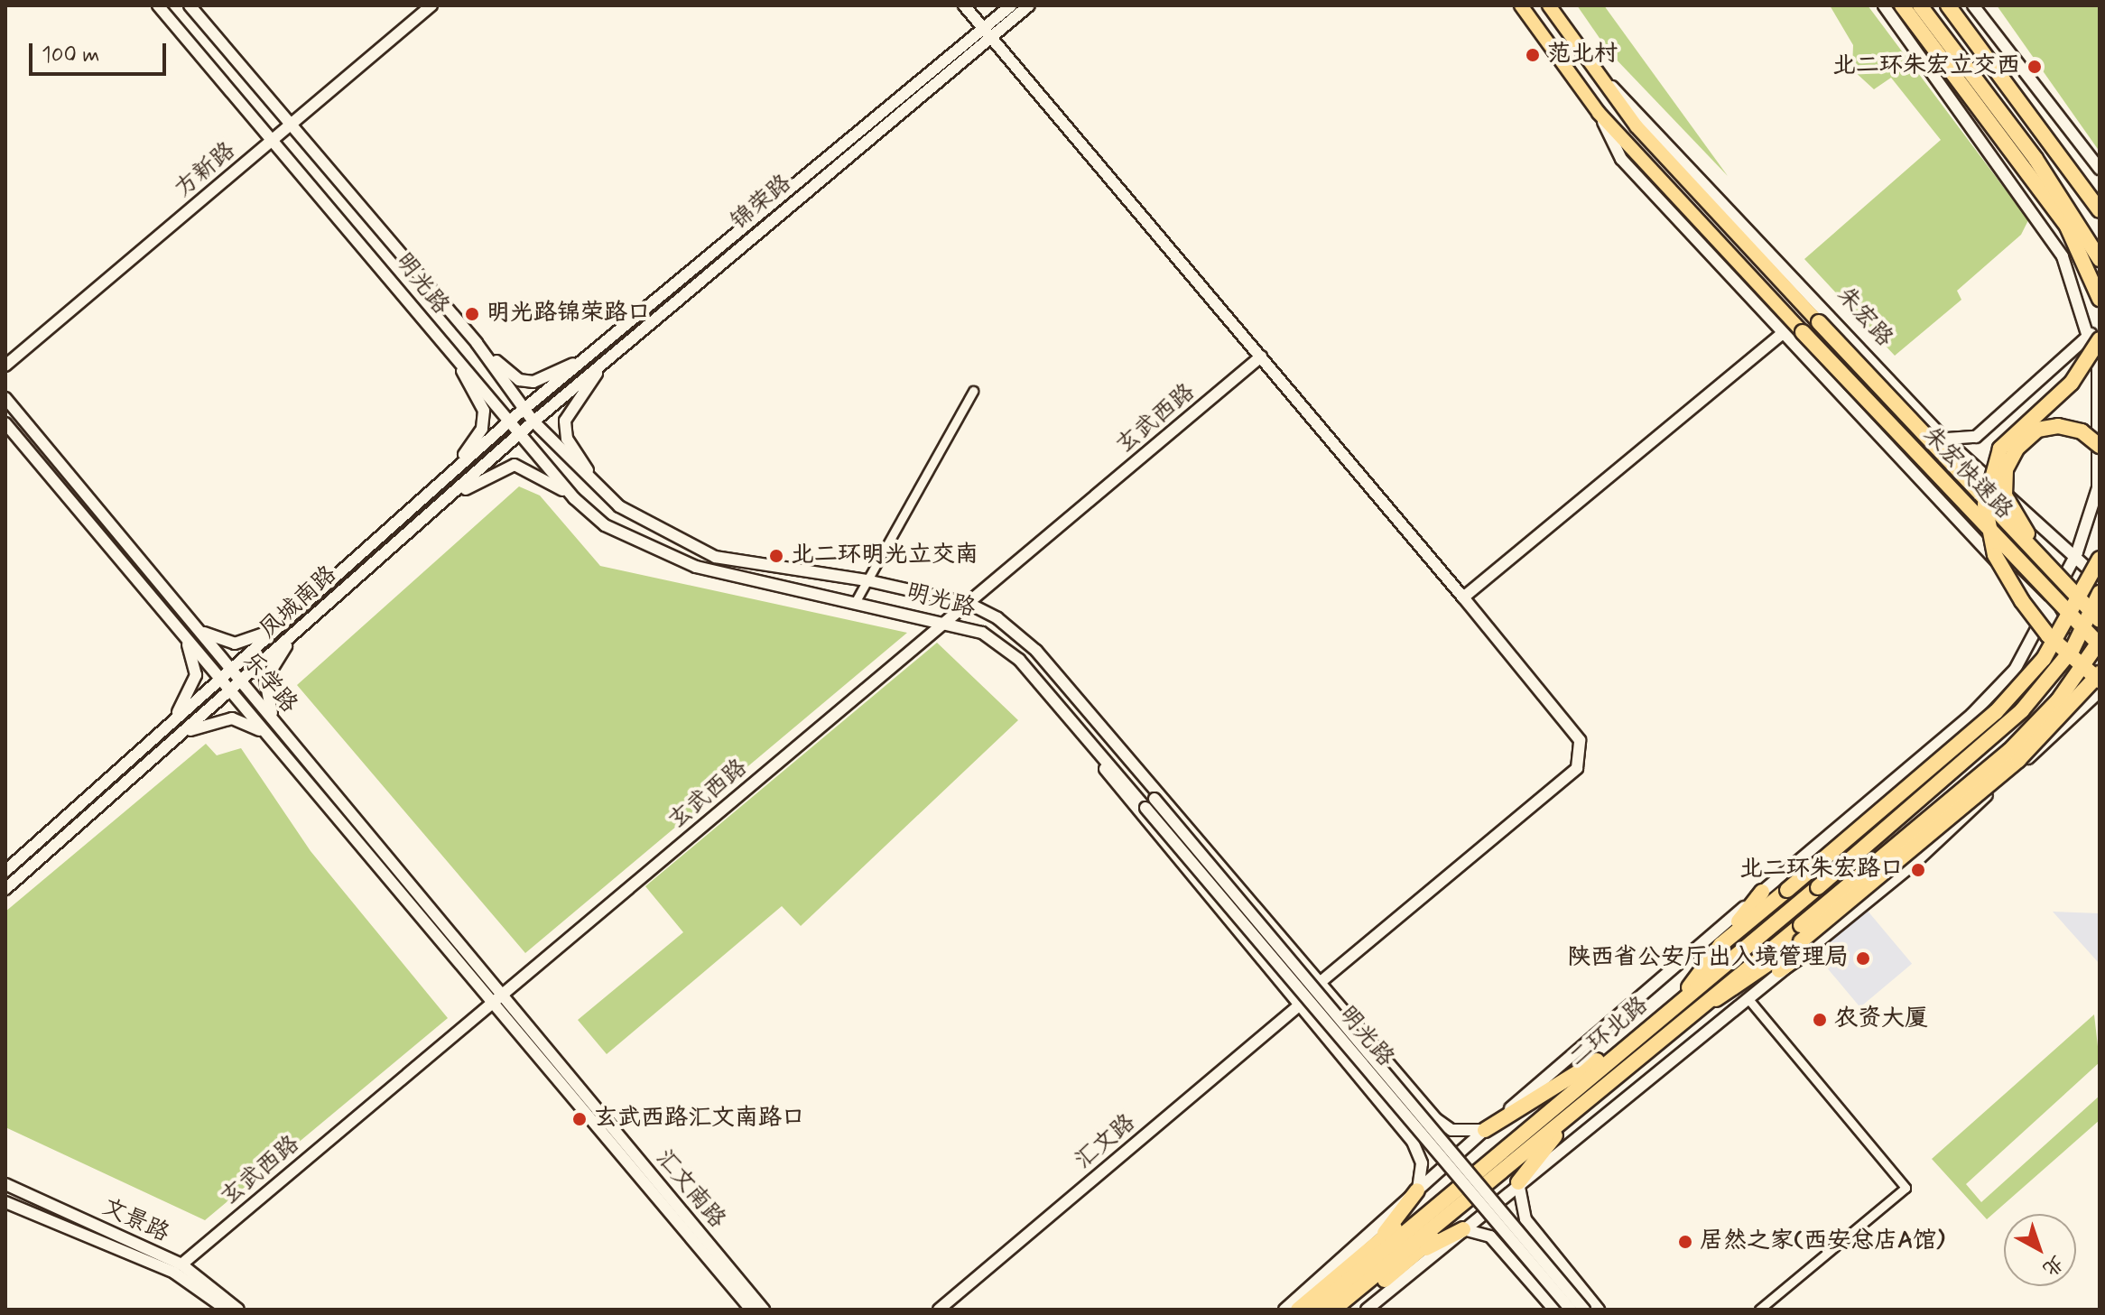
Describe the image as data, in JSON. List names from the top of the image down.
{
  "streets": {
    "highway": ["朱宏快速路", "二环北路"],
    "main road": [
      "方新路",
      "锦荣路",
      "明光路",
      "朱宏路",
      "玄武西路",
      "凤城南路",
      "乐学路",
      "汇文路",
      "汇文南路",
      "文景路"
    ]
  },
  "crossings": [
    ["方新路", "明光路"],
    ["锦荣路", "明光路"],
    ["锦荣路", "凤城南路"],
    ["明光路", "玄武西路"],
    ["明光路", "凤城南路"],
    ["朱宏路", "朱宏快速路"],
    ["玄武西路", "乐学路"],
    ["玄武西路", "汇文南路"],
    ["玄武西路", "文景路"],
    ["朱宏快速路", "二环北路"],
    ["凤城南路", "乐学路"],
    ["乐学路", "汇文南路"]
  ],
  "places": [
    "范北村",
    "北二环朱宏立交西",
    "明光路锦荣路口",
    "北二环明光立交南",
    "北二环朱宏路口",
    "陕西省公安厅出入境管理局",
    "农资大厦",
    "玄武西路汇文南路口",
    "居然之家(西安总店A馆)"
  ],
  "scale_bar": "100 m",
  "north": "bottom right"
}
